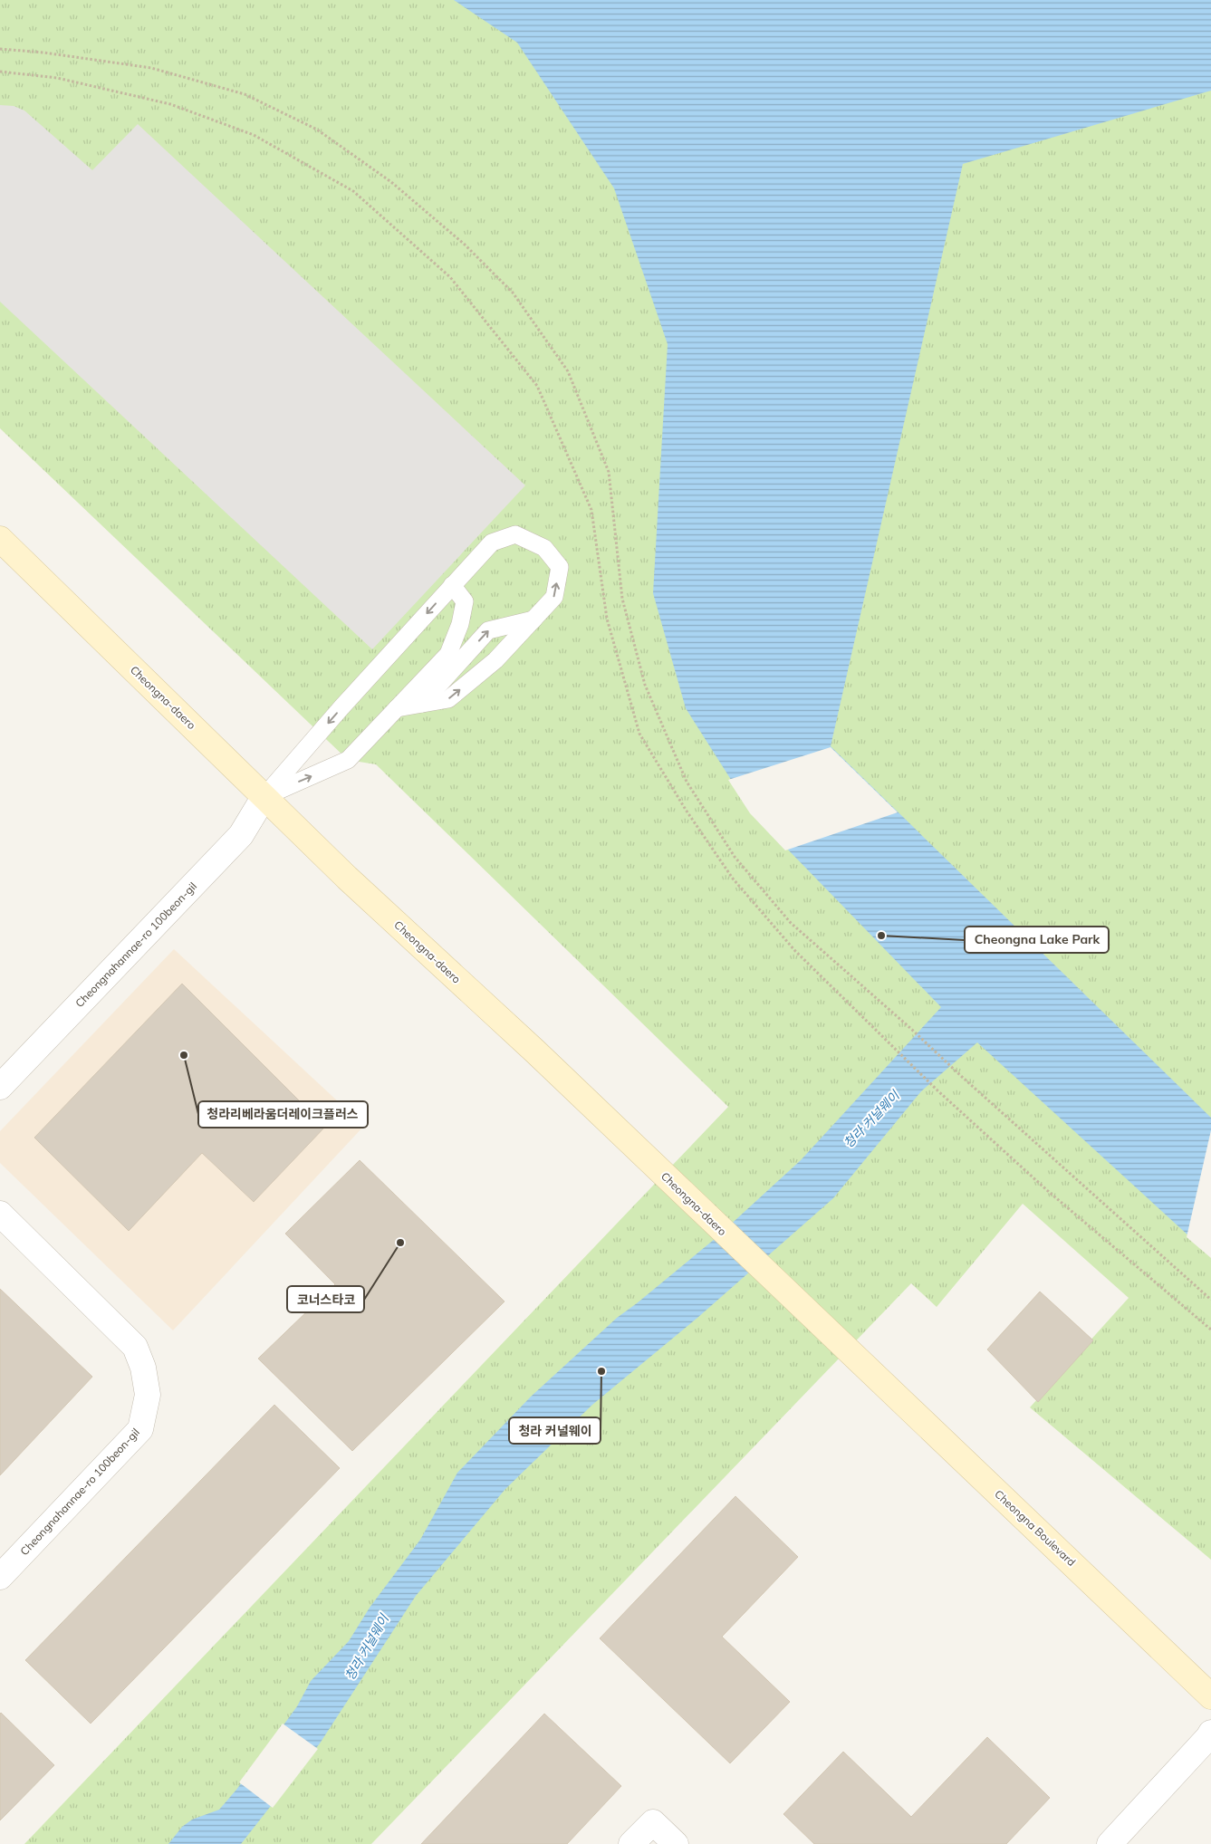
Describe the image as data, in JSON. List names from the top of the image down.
{
  "streets": {
    "main road": ["Cheongna-daero", "Cheongna Boulevard"],
    "street": ["Cheongnahannae-ro 100beon-gil"]
  },
  "crossings": [
    ["Cheongna-daero", "Cheongnahannae-ro 100beon-gil"],
    ["Cheongna-daero", "Cheongna Boulevard"]
  ],
  "water": ["청라 커널웨이"],
  "places": [
    "Cheongna Lake Park",
    "청라리베라움더레이크플러스",
    "코너스타코",
    "청라 커널웨이"
  ]
}
